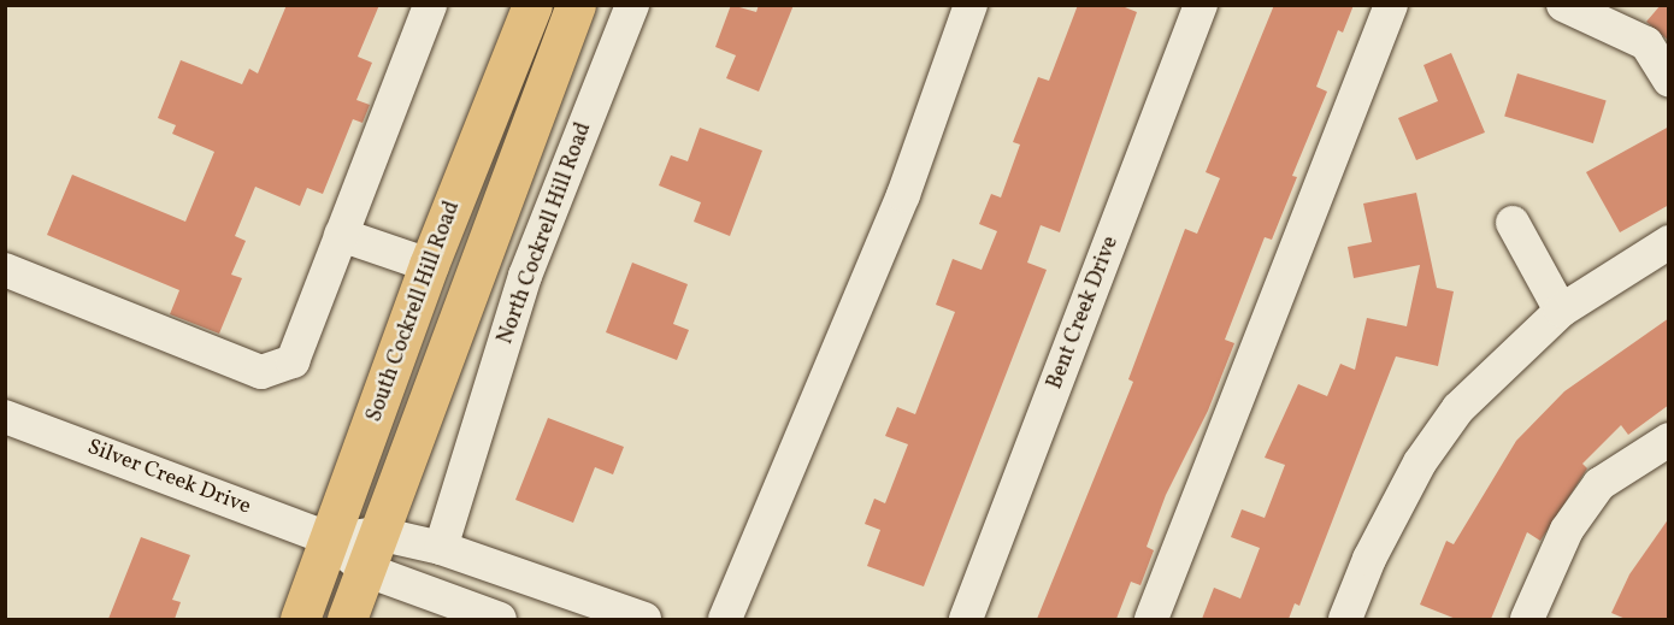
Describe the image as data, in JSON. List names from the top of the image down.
{
  "streets": {
    "main road": ["South Cockrell Hill Road"],
    "street": ["North Cockrell Hill Road", "Bent Creek Drive", "Silver Creek Drive"]
  },
  "crossings": [
    ["North Cockrell Hill Road", "Silver Creek Drive"],
    ["South Cockrell Hill Road", "Silver Creek Drive"]
  ]
}
